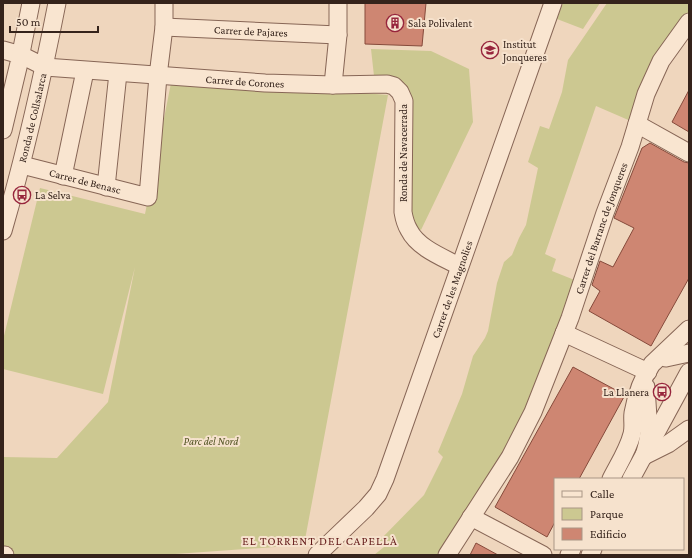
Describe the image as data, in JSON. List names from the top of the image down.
{
  "streets": {
    "street": [
      "Carrer de Pajares",
      "Carrer de Corones",
      "Ronda de Collsalarca",
      "Ronda de Navacerrada",
      "Carrer de Benasc",
      "Carrer del Barranc de Jonqueres",
      "Carrer de les Magnolies"
    ]
  },
  "crossings": [
    ["Carrer de Corones", "Ronda de Collsalarca"],
    ["Carrer de Corones", "Ronda de Navacerrada"],
    ["Carrer de Corones", "Carrer de Benasc"],
    ["Ronda de Collsalarca", "Carrer de Benasc"],
    ["Ronda de Navacerrada", "Carrer de les Magnolies"]
  ],
  "districts": ["EL TORRENT DEL CAPELLÀ"],
  "parks": ["Parc del Nord"],
  "places": {
    "building": ["Sala Polivalent"],
    "school or university": ["Institut Jonqueres"],
    "bus stop": ["La Selva", "La Llanera"]
  },
  "legend": ["Calle", "Parque", "Edificio"],
  "scale_bar": "50 m"
}
